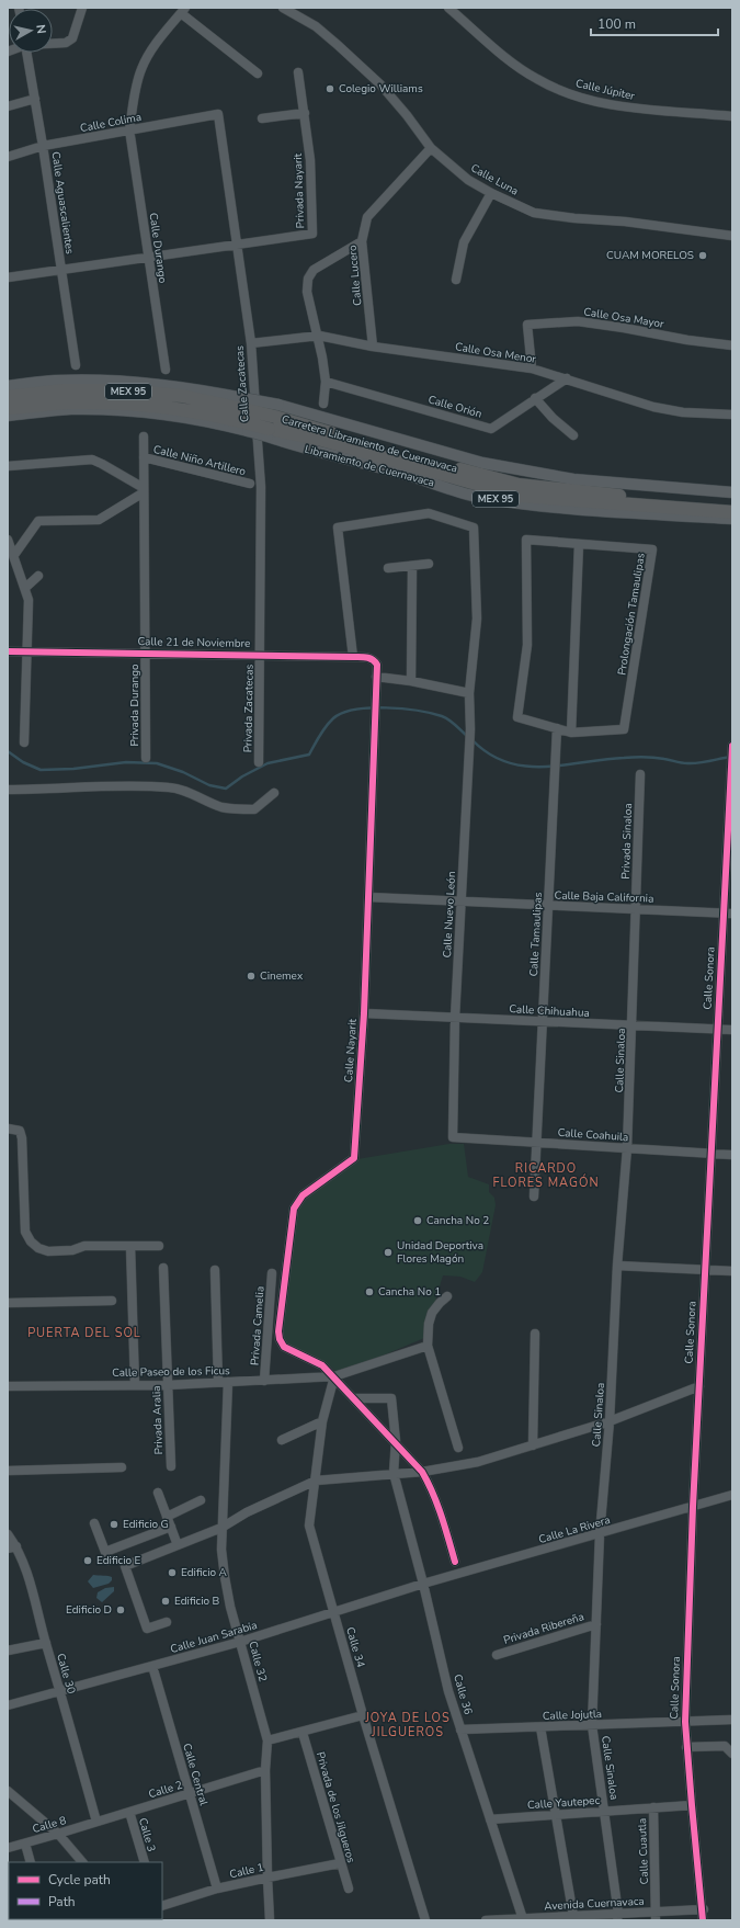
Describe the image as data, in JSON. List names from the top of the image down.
{
  "streets": {
    "highway": ["MEX 95", "Carretera Libramiento de Cuernavaca"],
    "main road": ["Libramiento de Cuernavaca"],
    "street": [
      "Calle Júpiter",
      "Calle Colima",
      "Calle Luna",
      "Privada Nayarit",
      "Calle Aguascalientes",
      "Calle Durango",
      "Calle Lucero",
      "Calle Osa Mayor",
      "Calle Osa Menor",
      "Calle Zacatecas",
      "Calle Orión",
      "Calle Niño Artillero",
      "Prolongación Tamaulipas",
      "Calle 21 de Noviembre",
      "Privada Durango",
      "Privada Zacatecas",
      "Privada Sinaloa",
      "Calle Baja California",
      "Calle Nuevo León",
      "Calle Tamaulipas",
      "Calle Sonora",
      "Calle Chihuahua",
      "Calle Nayarit",
      "Calle Sinaloa",
      "Calle Coahuila",
      "Privada Camelia",
      "Calle Paseo de los Ficus",
      "Privada Aralia",
      "Calle La Rivera",
      "Privada Ribereña",
      "Calle Juan Sarabia",
      "Calle 34",
      "Calle 32",
      "Calle 30",
      "Calle 36",
      "Calle Jojutla",
      "Calle Central",
      "Calle 2",
      "Calle Yautepec",
      "Privada de los Jilgueros",
      "Calle 8",
      "Calle 3",
      "Calle Cuautla",
      "Calle 1",
      "Avenida Cuernavaca"
    ]
  },
  "crossings": [
    ["Calle Colima", "Calle Aguascalientes"],
    ["Calle Colima", "Calle Durango"],
    ["Calle Colima", "Calle Zacatecas"],
    ["Calle Luna", "Calle Lucero"],
    ["Privada Nayarit", "Calle Zacatecas"],
    ["Calle Lucero", "Calle Osa Menor"],
    ["Calle Osa Mayor", "Calle Osa Menor"],
    ["Calle Osa Menor", "Calle Zacatecas"],
    ["Calle Osa Menor", "Calle Orión"],
    ["Calle Zacatecas", "Calle 21 de Noviembre"],
    ["Calle Zacatecas", "Privada Zacatecas"],
    ["MEX 95", "Carretera Libramiento de Cuernavaca"],
    ["Carretera Libramiento de Cuernavaca", "Libramiento de Cuernavaca"],
    ["Prolongación Tamaulipas", "Calle Tamaulipas"],
    ["Calle 21 de Noviembre", "Privada Durango"],
    ["Calle 21 de Noviembre", "Privada Zacatecas"],
    ["Calle 21 de Noviembre", "Calle Nuevo León"],
    ["Calle 21 de Noviembre", "Calle Nayarit"],
    ["Privada Sinaloa", "Calle Baja California"],
    ["Privada Sinaloa", "Calle Sinaloa"],
    ["Calle Baja California", "Calle Nuevo León"],
    ["Calle Baja California", "Calle Tamaulipas"],
    ["Calle Baja California", "Calle Sonora"],
    ["Calle Baja California", "Calle Nayarit"],
    ["Calle Baja California", "Calle Sinaloa"],
    ["Calle Nuevo León", "Calle Chihuahua"],
    ["Calle Nuevo León", "Calle Coahuila"],
    ["Calle Tamaulipas", "Calle Chihuahua"],
    ["Calle Tamaulipas", "Calle Coahuila"],
    ["Calle Sonora", "Calle Chihuahua"],
    ["Calle Sonora", "Calle Coahuila"],
    ["Calle Sonora", "Calle La Rivera"],
    ["Calle Sonora", "Calle Jojutla"],
    ["Calle Sonora", "Calle Yautepec"],
    ["Calle Sonora", "Avenida Cuernavaca"],
    ["Calle Chihuahua", "Calle Nayarit"],
    ["Calle Chihuahua", "Calle Sinaloa"],
    ["Calle Nayarit", "Calle Paseo de los Ficus"],
    ["Calle Nayarit", "Calle 34"],
    ["Calle Sinaloa", "Calle Coahuila"],
    ["Calle Sinaloa", "Calle La Rivera"],
    ["Calle Sinaloa", "Privada Ribereña"],
    ["Calle Sinaloa", "Calle Jojutla"],
    ["Calle Sinaloa", "Calle Yautepec"],
    ["Calle Sinaloa", "Avenida Cuernavaca"],
    ["Privada Camelia", "Calle Paseo de los Ficus"],
    ["Calle Paseo de los Ficus", "Privada Aralia"],
    ["Calle Paseo de los Ficus", "Calle 34"],
    ["Calle Paseo de los Ficus", "Calle 32"],
    ["Calle La Rivera", "Calle Juan Sarabia"],
    ["Calle La Rivera", "Calle 36"],
    ["Calle Juan Sarabia", "Calle 34"],
    ["Calle Juan Sarabia", "Calle 32"],
    ["Calle Juan Sarabia", "Calle 30"],
    ["Calle Juan Sarabia", "Calle 36"],
    ["Calle Juan Sarabia", "Calle Central"],
    ["Calle 32", "Calle 2"],
    ["Calle 32", "Calle 1"],
    ["Calle 30", "Calle 2"],
    ["Calle 30", "Calle 8"],
    ["Calle 36", "Calle Jojutla"],
    ["Calle 36", "Calle Yautepec"],
    ["Calle 36", "Avenida Cuernavaca"],
    ["Calle Central", "Calle 2"],
    ["Calle Central", "Calle 1"],
    ["Calle 2", "Calle 8"],
    ["Calle 2", "Calle 3"],
    ["Calle Yautepec", "Calle Cuautla"],
    ["Privada de los Jilgueros", "Calle 1"],
    ["Calle Cuautla", "Avenida Cuernavaca"]
  ],
  "districts": ["RICARDO FLORES MAGÓN", "PUERTA DEL SOL", "JOYA DE LOS JILGUEROS"],
  "places": [
    "Colegio Williams",
    "CUAM MORELOS",
    "Cinemex",
    "Cancha No 2",
    "Unidad Deportiva Flores Magón",
    "Cancha No 1",
    "Edificio G",
    "Edificio E",
    "Edificio A",
    "Edificio B",
    "Edificio D"
  ],
  "legend": ["Cycle path", "Path"],
  "scale_bar": "100 m",
  "north": "right"
}
